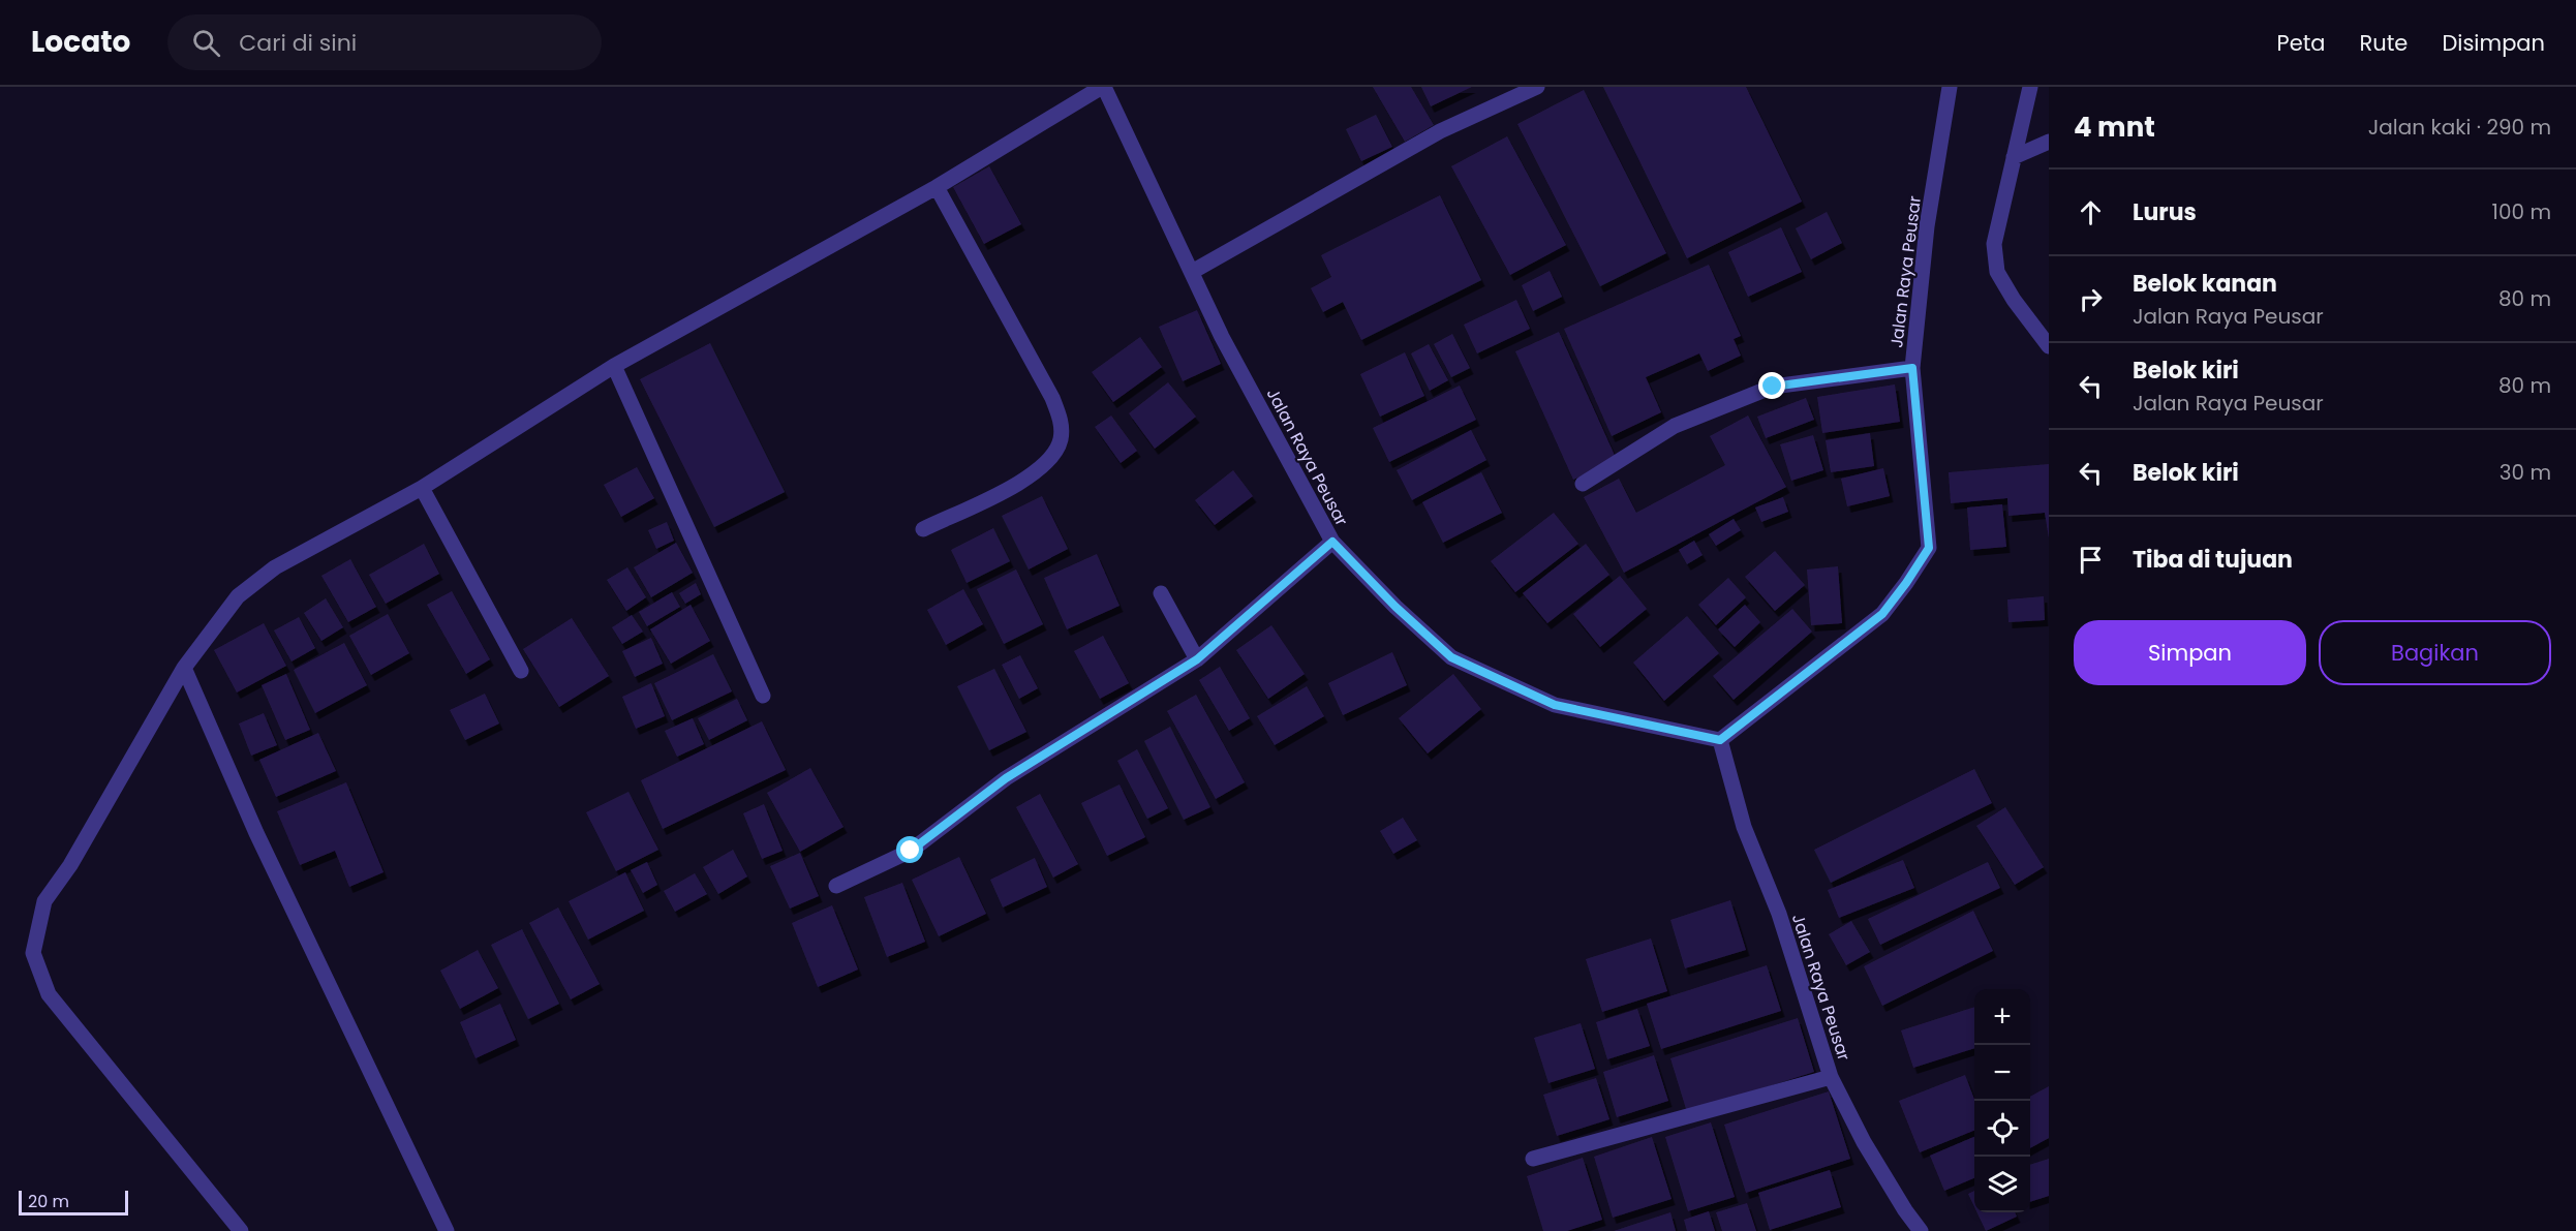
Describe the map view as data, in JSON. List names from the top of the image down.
{
  "streets": {
    "street": ["Jalan Raya Peusar"]
  },
  "scale_bar": "20 m",
  "page": {
    "header": "Locato",
    "search": "Cari di sini",
    "nav": ["Peta", "Rute", "Disimpan"],
    "heading": ["4 mnt", "Jalan kaki · 290 m"],
    "list": [
      ["Lurus", "100 m"],
      ["Belok kanan", "Jalan Raya Peusar", "80 m"],
      ["Belok kiri", "Jalan Raya Peusar", "80 m"],
      ["Belok kiri", "30 m"],
      "Tiba di tujuan"
    ],
    "buttons": ["Simpan", "Bagikan"],
    "map_buttons": ["+", "−"],
    "scale": "20 m"
  }
}
